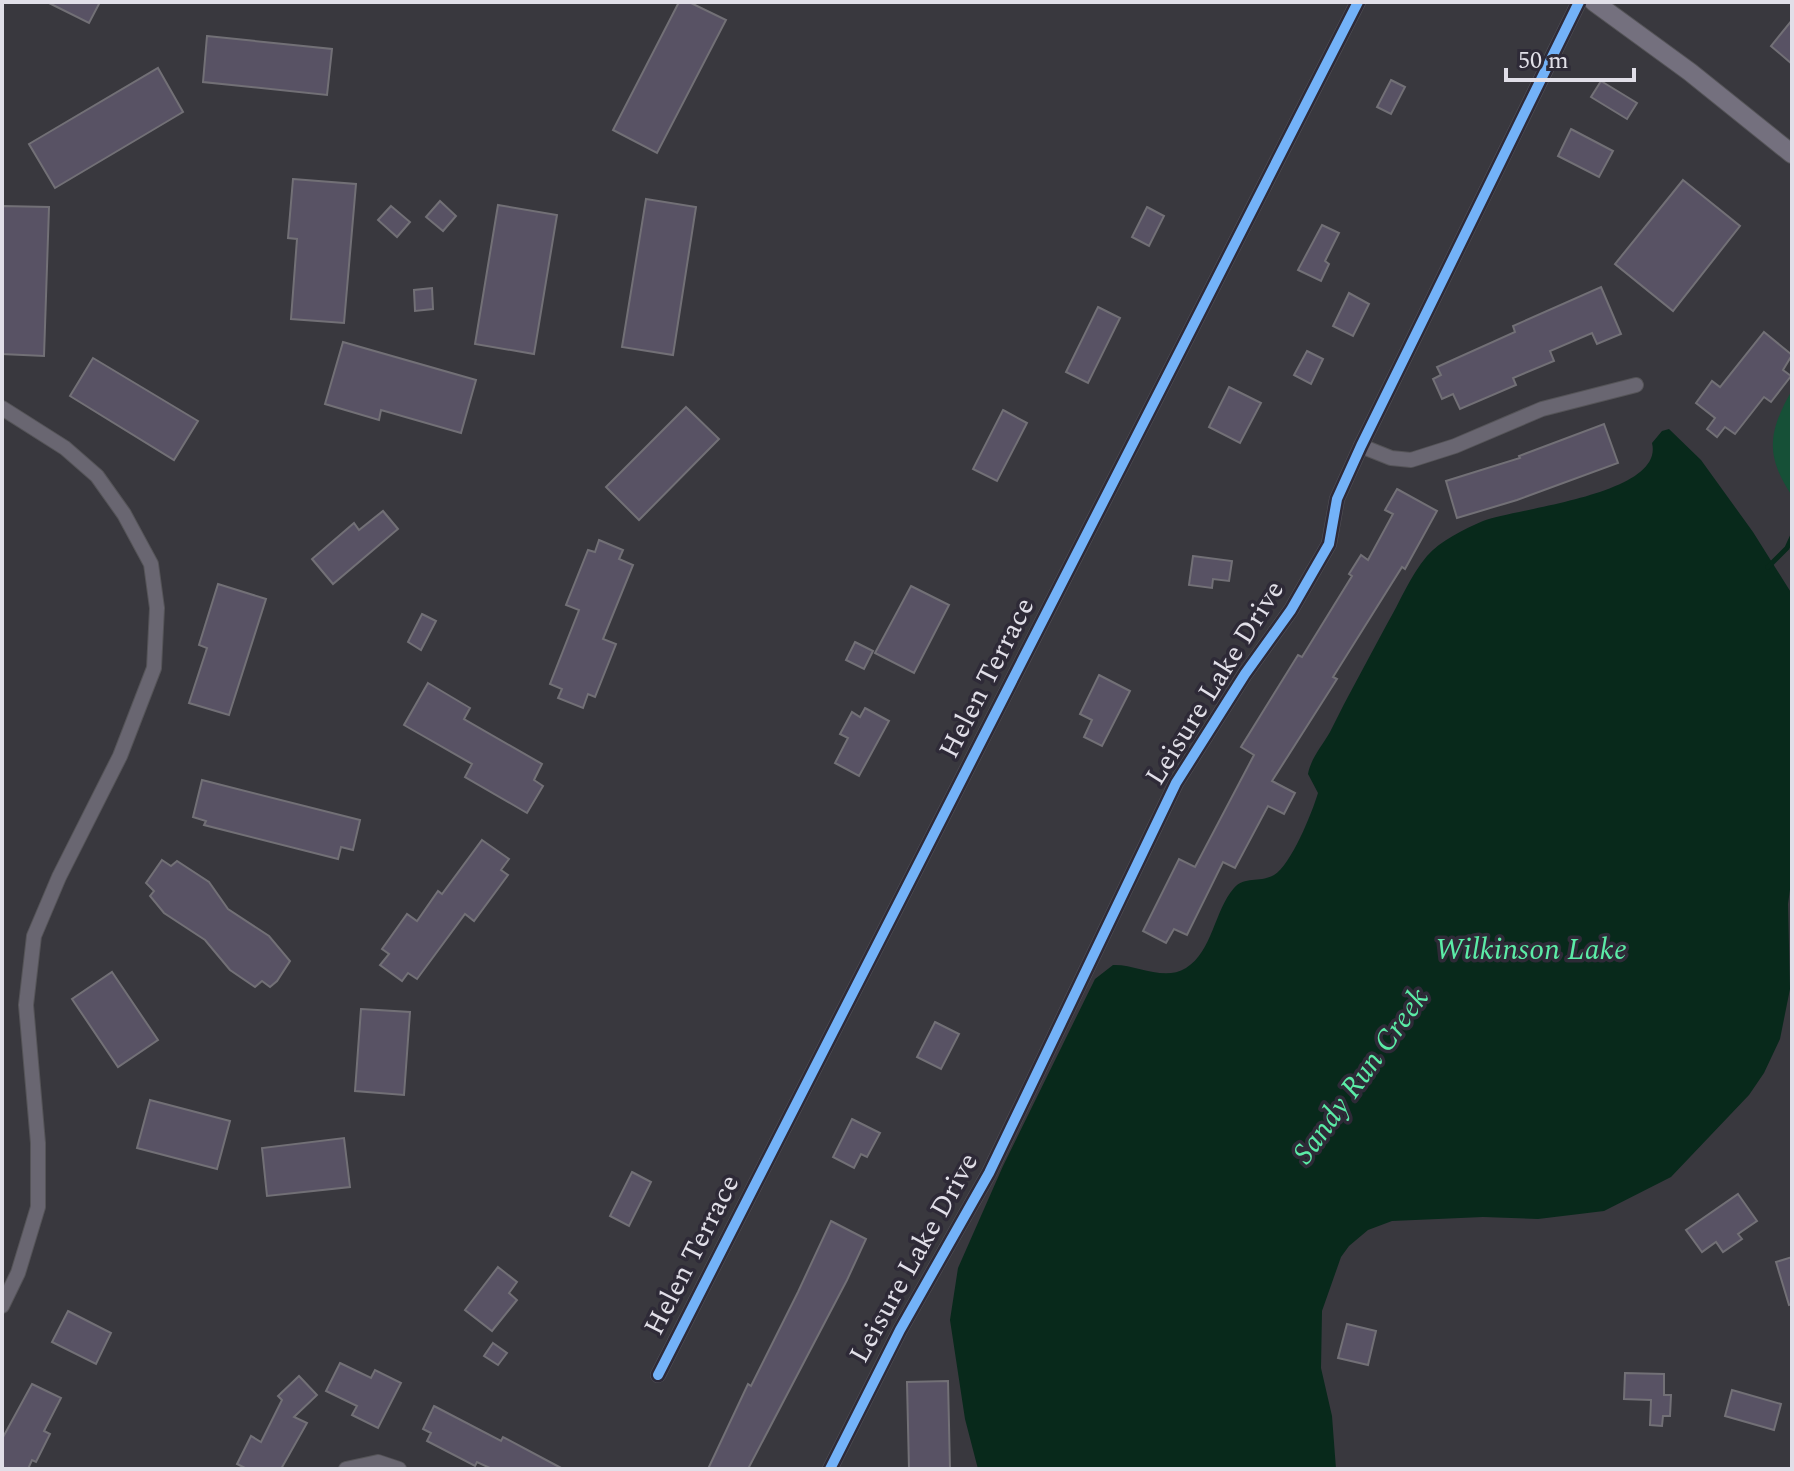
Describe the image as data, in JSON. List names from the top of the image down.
{
  "streets": {
    "street": ["Helen Terrace", "Leisure Lake Drive"]
  },
  "water": ["Wilkinson Lake", "Sandy Run Creek"],
  "scale_bar": "50 m"
}
